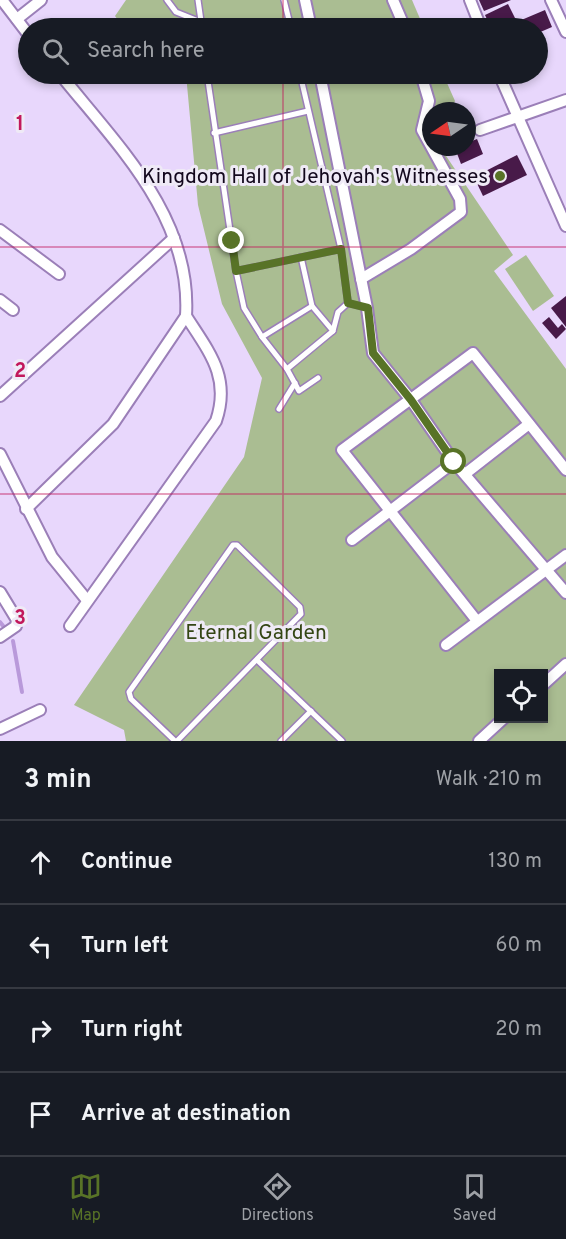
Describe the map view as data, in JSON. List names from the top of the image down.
{
  "parks": ["Eternal Garden"],
  "places": ["Kingdom Hall of Jehovah's Witnesses"],
  "north": "left",
  "page": {
    "search": "Search here",
    "heading": ["3 min", "Walk · 210 m"],
    "list": [
      ["Continue", "130 m"],
      ["Turn left", "60 m"],
      ["Turn right", "20 m"],
      "Arrive at destination"
    ],
    "nav": ["Map", "Directions", "Saved"]
  },
  "grid": {
    "rows": ["1", "2", "3"]
  }
}
